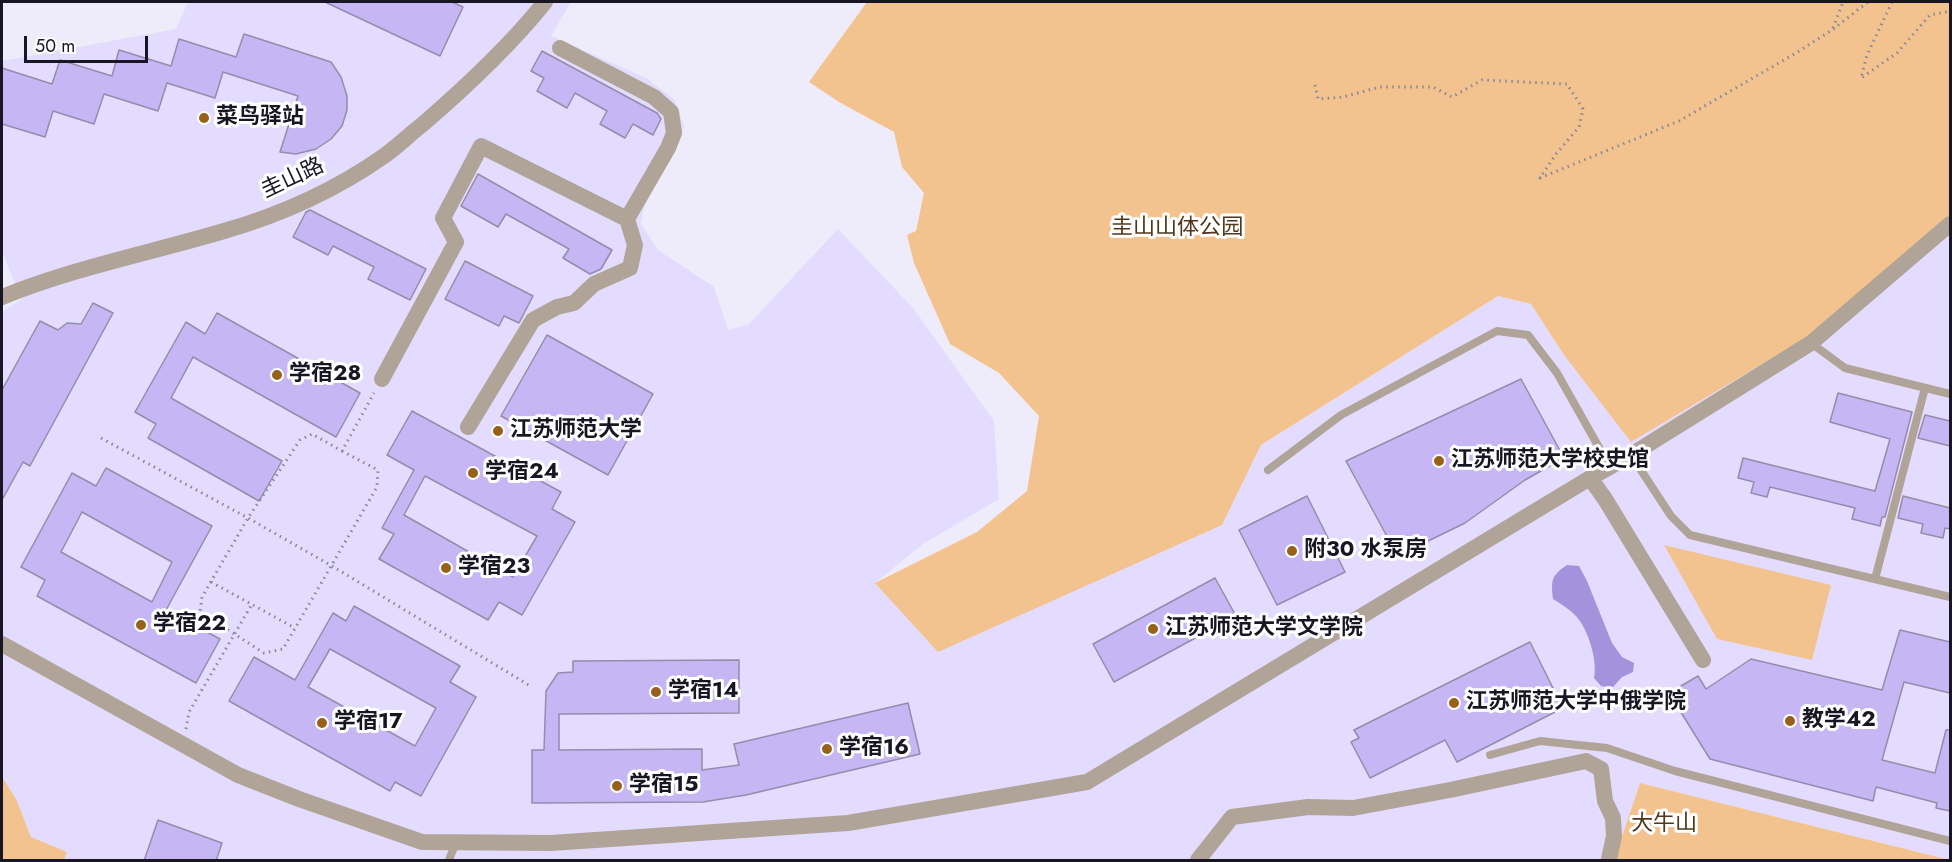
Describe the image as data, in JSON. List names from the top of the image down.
{
  "streets": {
    "street": ["圭山路"]
  },
  "parks": ["圭山山体公园", "大牛山"],
  "places": [
    "菜鸟驿站",
    "学宿28",
    "江苏师范大学",
    "江苏师范大学校史馆",
    "学宿24",
    "附30 水泵房",
    "学宿23",
    "学宿22",
    "江苏师范大学文学院",
    "学宿14",
    "江苏师范大学中俄学院",
    "教学42",
    "学宿17",
    "学宿16",
    "学宿15"
  ],
  "scale_bar": "50 m"
}
